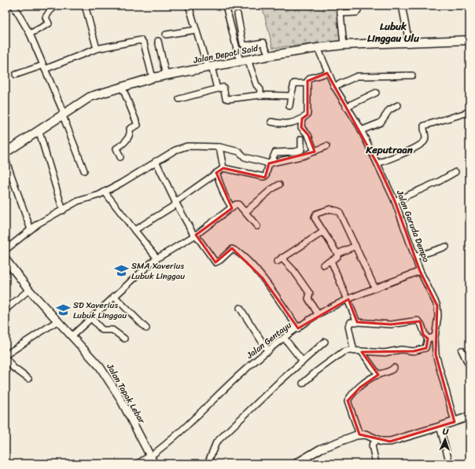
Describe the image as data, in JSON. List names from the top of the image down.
{
  "streets": {
    "main road": ["Jalan Depati Said"],
    "street": ["Jalan Garuda Dempo", "Jalan Gentayu", "Jalan Tapak Lebar"]
  },
  "crossings": [
    ["Jalan Depati Said", "Jalan Garuda Dempo"],
    ["Jalan Garuda Dempo", "Jalan Gentayu"],
    ["Jalan Gentayu", "Jalan Tapak Lebar"]
  ],
  "districts": ["Lubuk Linggau Ulu", "Keputraan"],
  "places": {
    "school or university": ["SMA Xaverius Lubuk Linggau", "SD Xaverius Lubuk Linggau"]
  },
  "north": "top"
}
